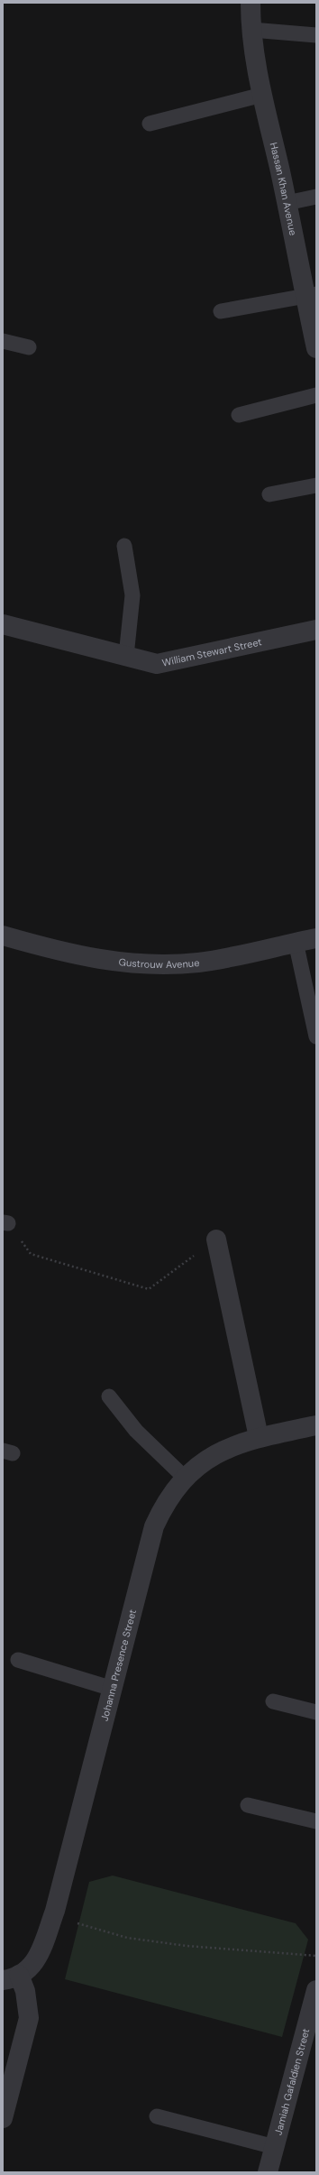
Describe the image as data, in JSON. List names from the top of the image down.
{
  "streets": {
    "street": [
      "Hassan Khan Avenue",
      "William Stewart Street",
      "Gustrouw Avenue",
      "Johanna Presence Street",
      "Jamiah Gafaldien Street"
    ]
  }
}
